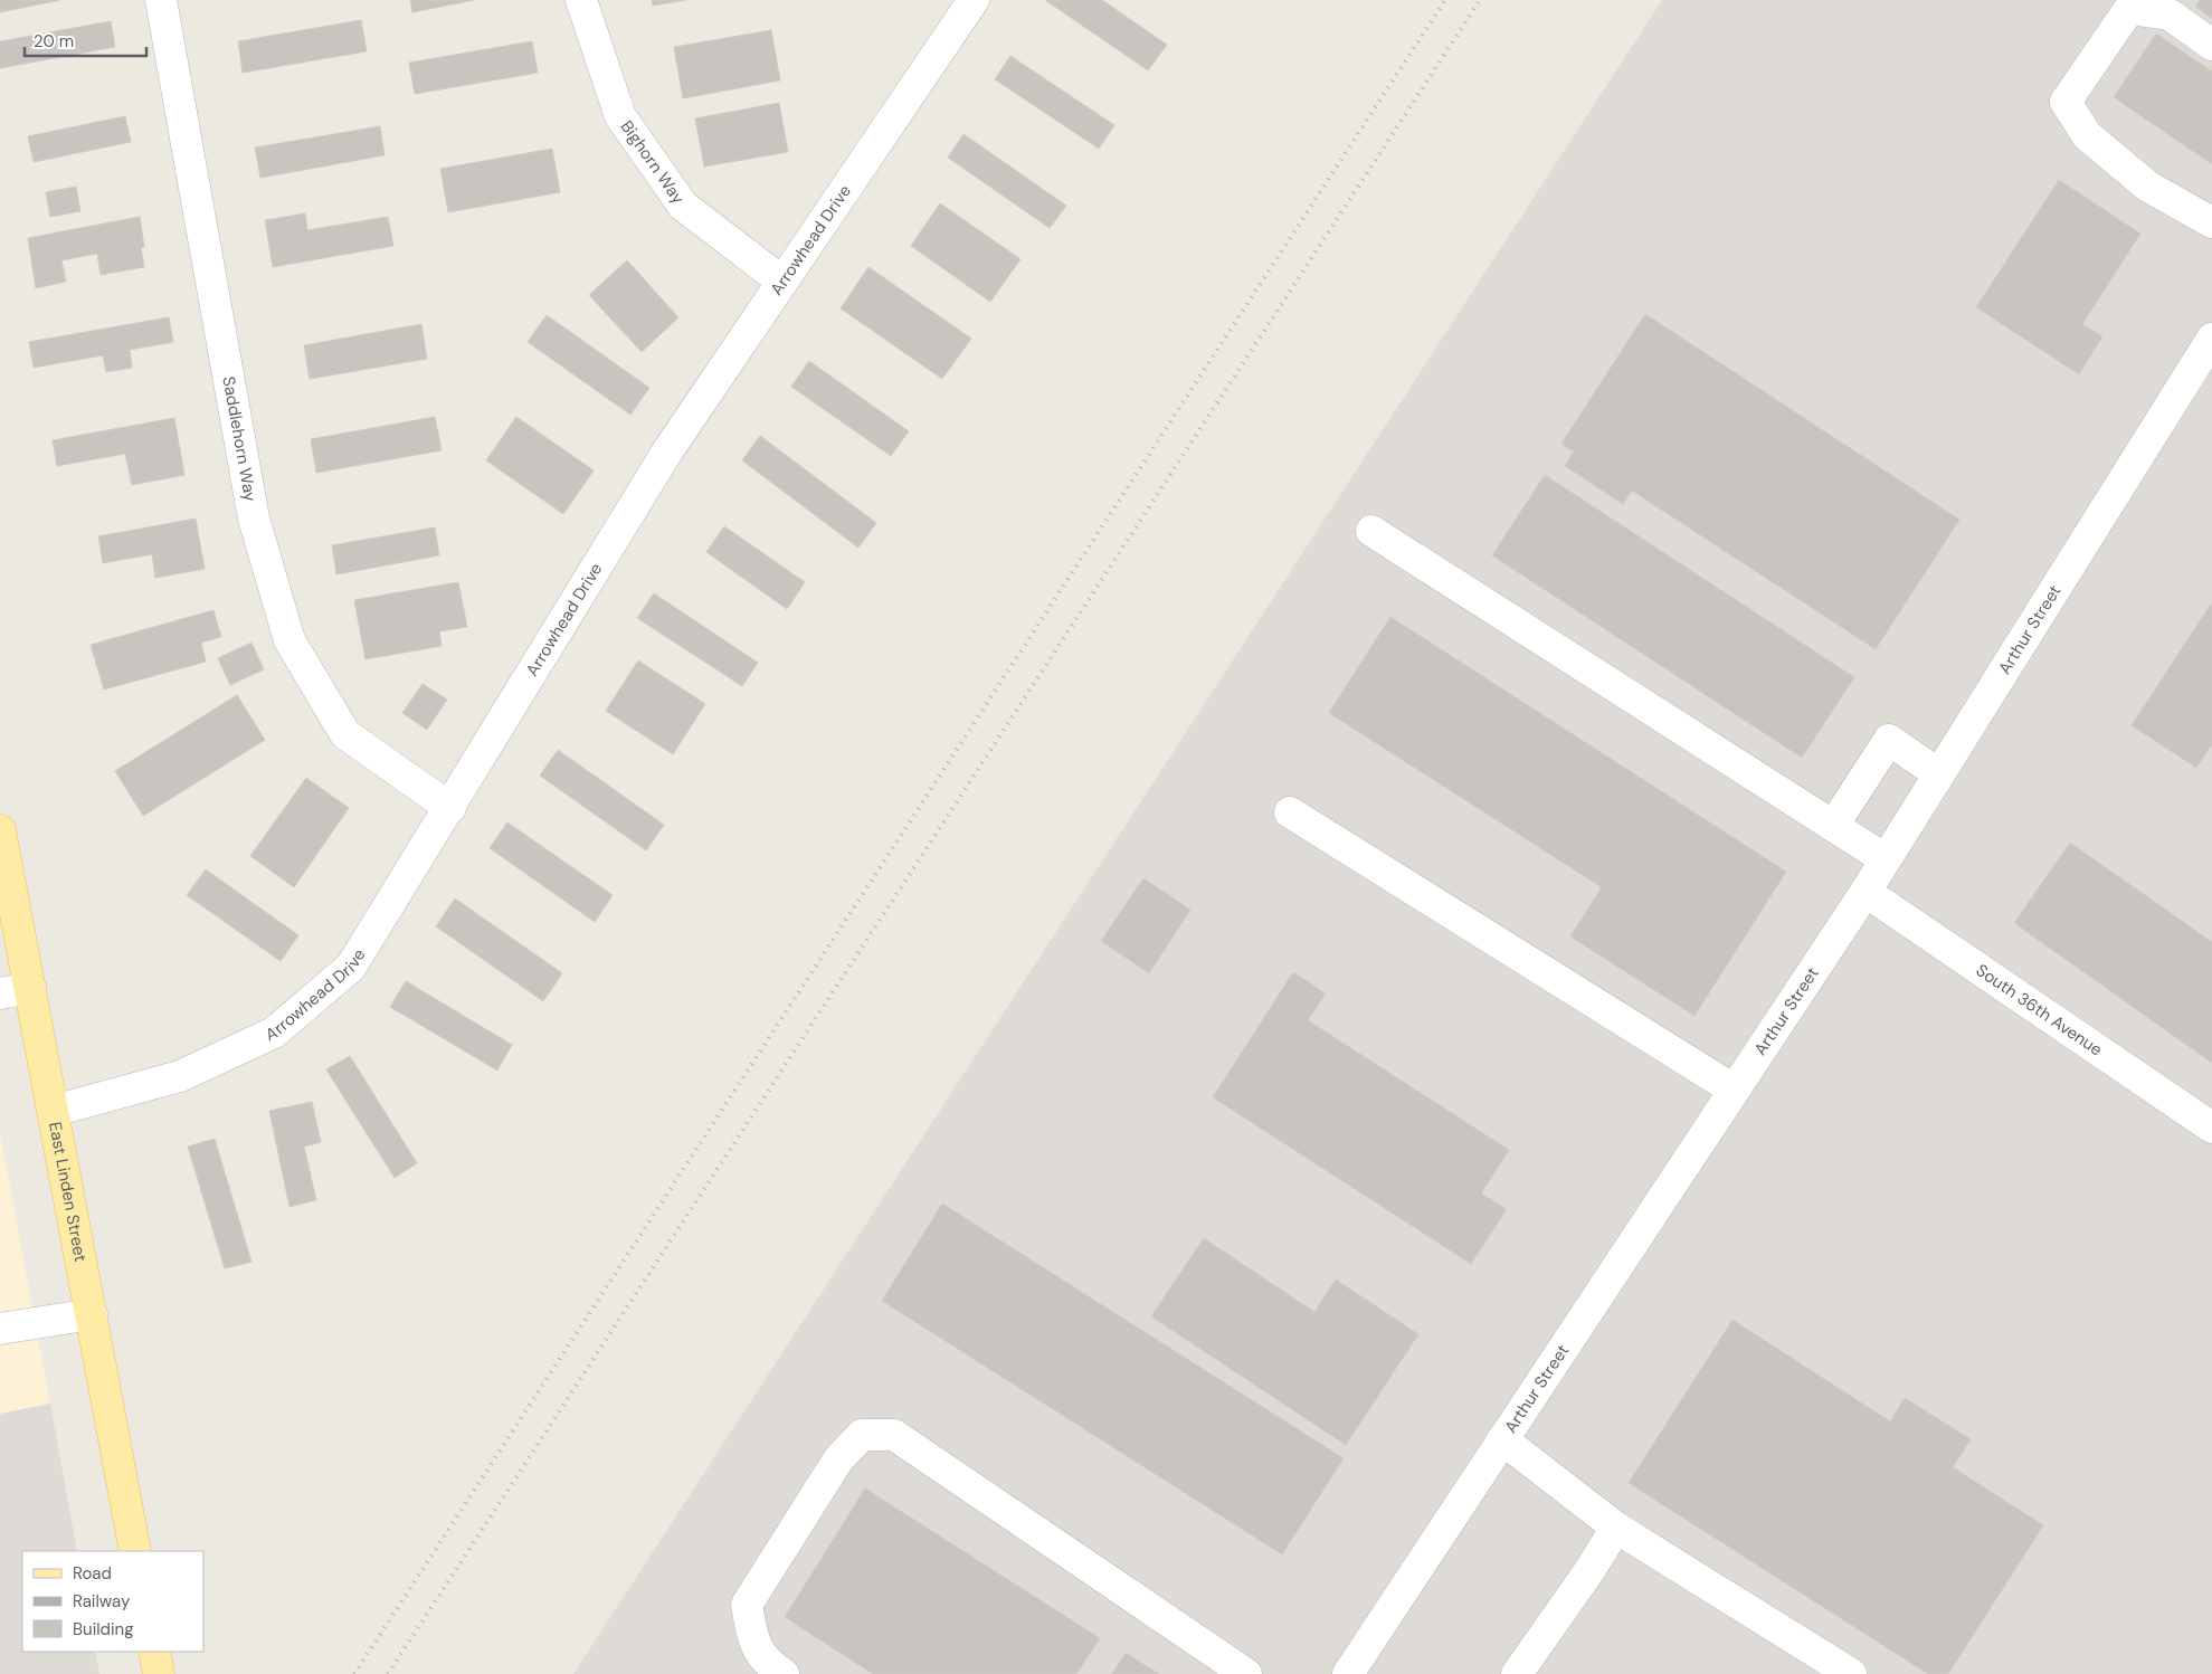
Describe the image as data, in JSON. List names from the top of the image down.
{
  "streets": {
    "main road": ["East Linden Street"],
    "street": [
      "Bighorn Way",
      "Arrowhead Drive",
      "Saddlehorn Way",
      "Arthur Street",
      "South 36th Avenue"
    ]
  },
  "crossings": [
    ["Bighorn Way", "Arrowhead Drive"],
    ["Arrowhead Drive", "Saddlehorn Way"],
    ["Arrowhead Drive", "East Linden Street"],
    ["Arthur Street", "South 36th Avenue"]
  ],
  "legend": ["Road", "Railway", "Building"],
  "scale_bar": "20 m"
}
